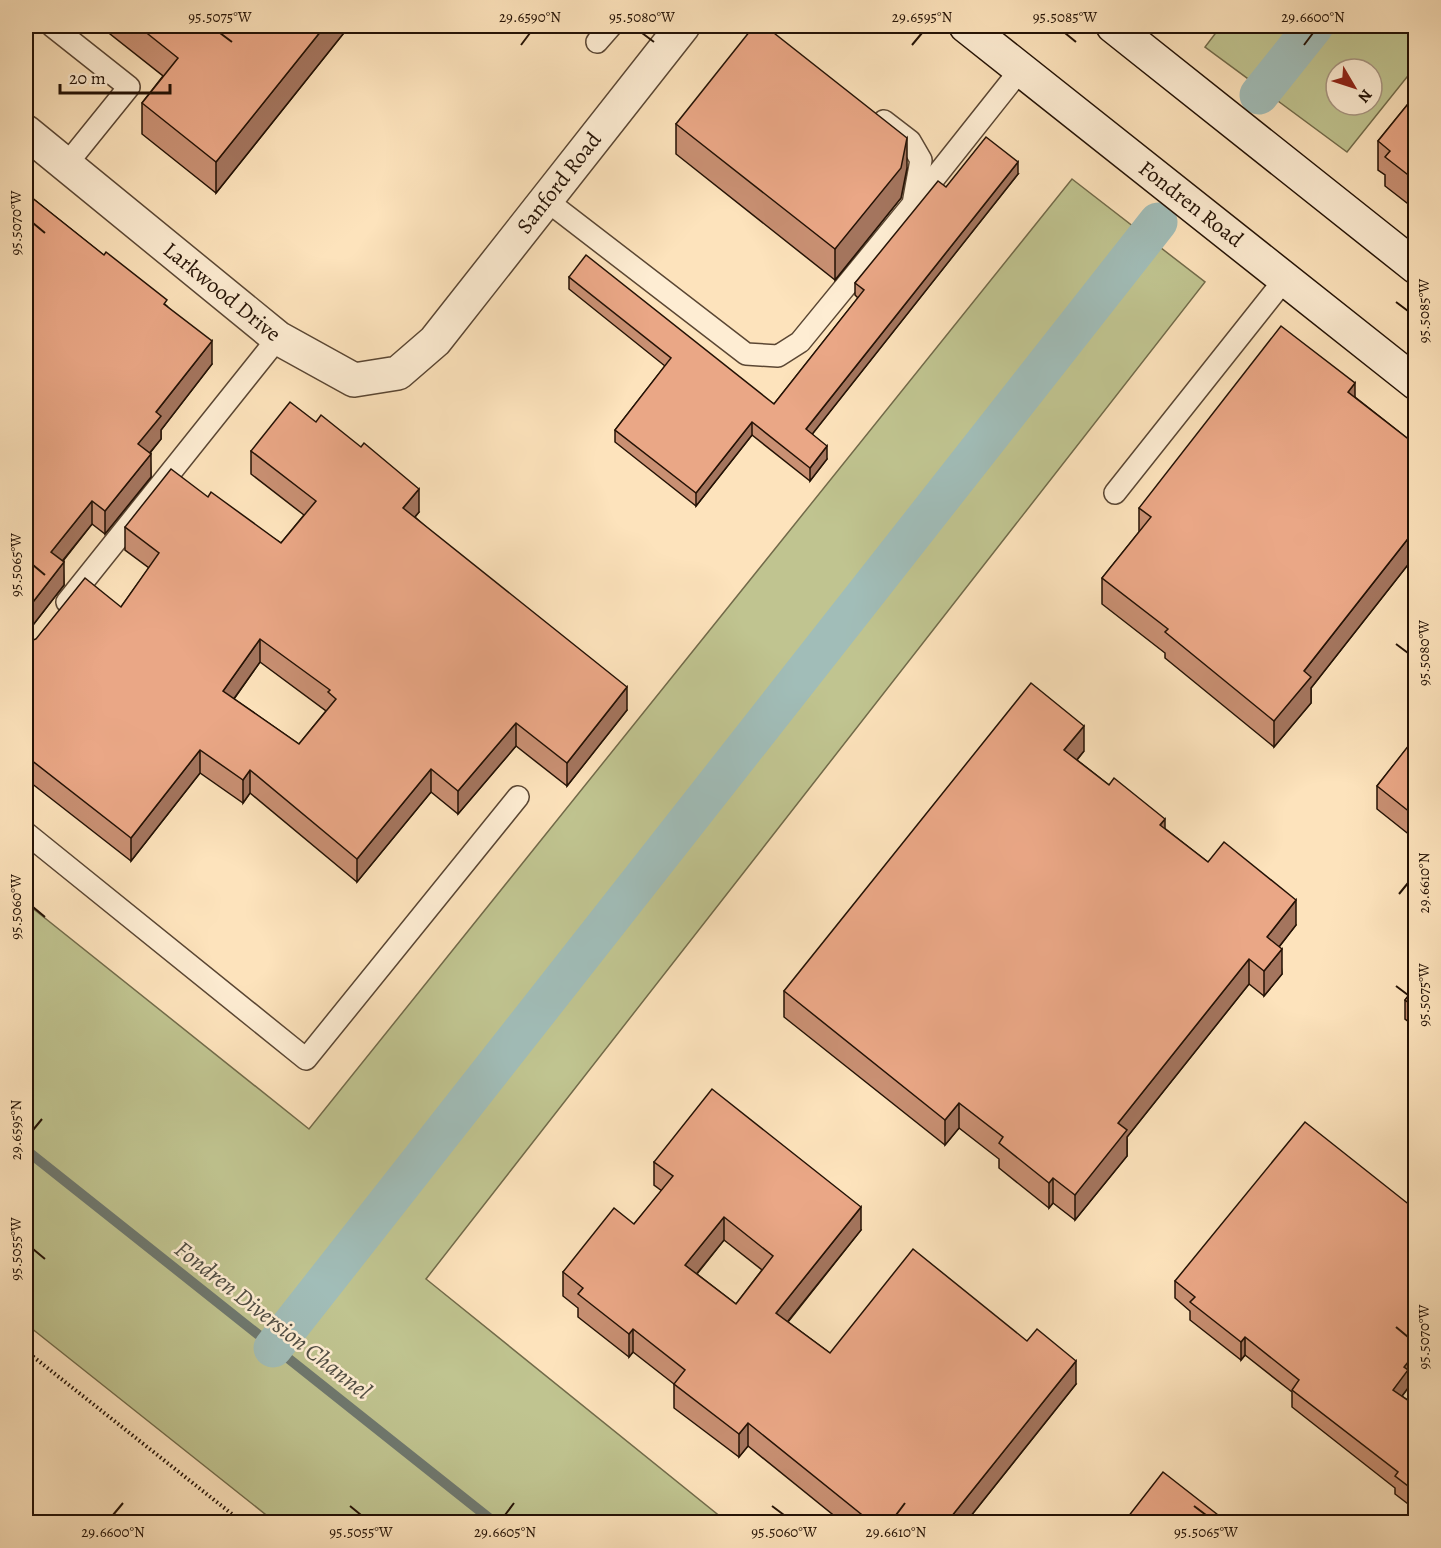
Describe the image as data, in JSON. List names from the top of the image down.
{
  "streets": {
    "main road": ["Sanford Road", "Fondren Road", "Larkwood Drive"]
  },
  "crossings": [
    ["Sanford Road", "Larkwood Drive"]
  ],
  "water": ["Fondren Diversion Channel"],
  "scale_bar": "20 m",
  "north": "bottom right",
  "coordinates": [
    "95.5075°W",
    "29.6590°N",
    "95.5080°W",
    "29.6595°N",
    "95.5085°W",
    "29.6600°N",
    "95.5070°W",
    "95.5065°W",
    "29.6610°N",
    "95.5060°W",
    "95.5055°W",
    "29.6605°N"
  ]
}
